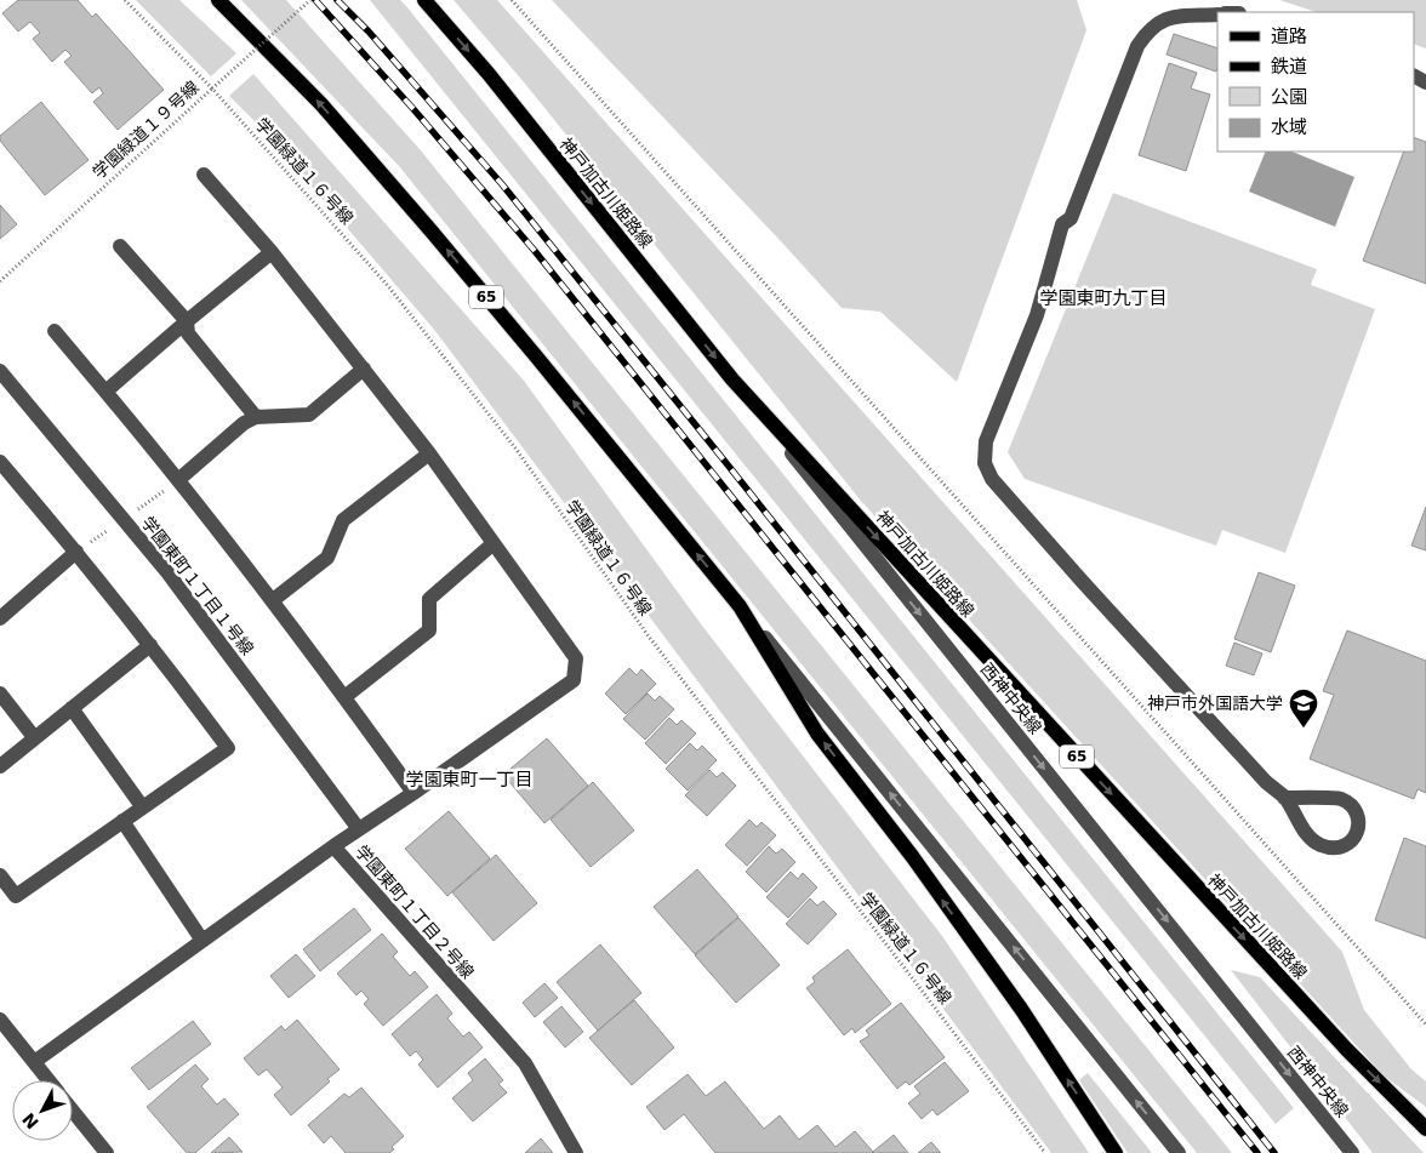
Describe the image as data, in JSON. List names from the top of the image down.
{
  "streets": {
    "main road": ["神戸加古川姫路線", "65"],
    "street": ["学園東町１丁目１号線", "西神中央線", "学園東町１丁目２号線"],
    "path": ["学園緑道１９号線", "学園緑道１６号線"]
  },
  "crossings": [
    ["学園緑道１９号線", "学園緑道１６号線"],
    ["神戸加古川姫路線", "西神中央線"]
  ],
  "one_way": ["神戸加古川姫路線"],
  "districts": ["学園東町九丁目", "学園東町一丁目"],
  "places": {
    "school or university": ["神戸市外国語大学"]
  },
  "legend": [
    "道路",
    "鉄道",
    "公園",
    "水域"
  ],
  "north": "bottom left"
}
